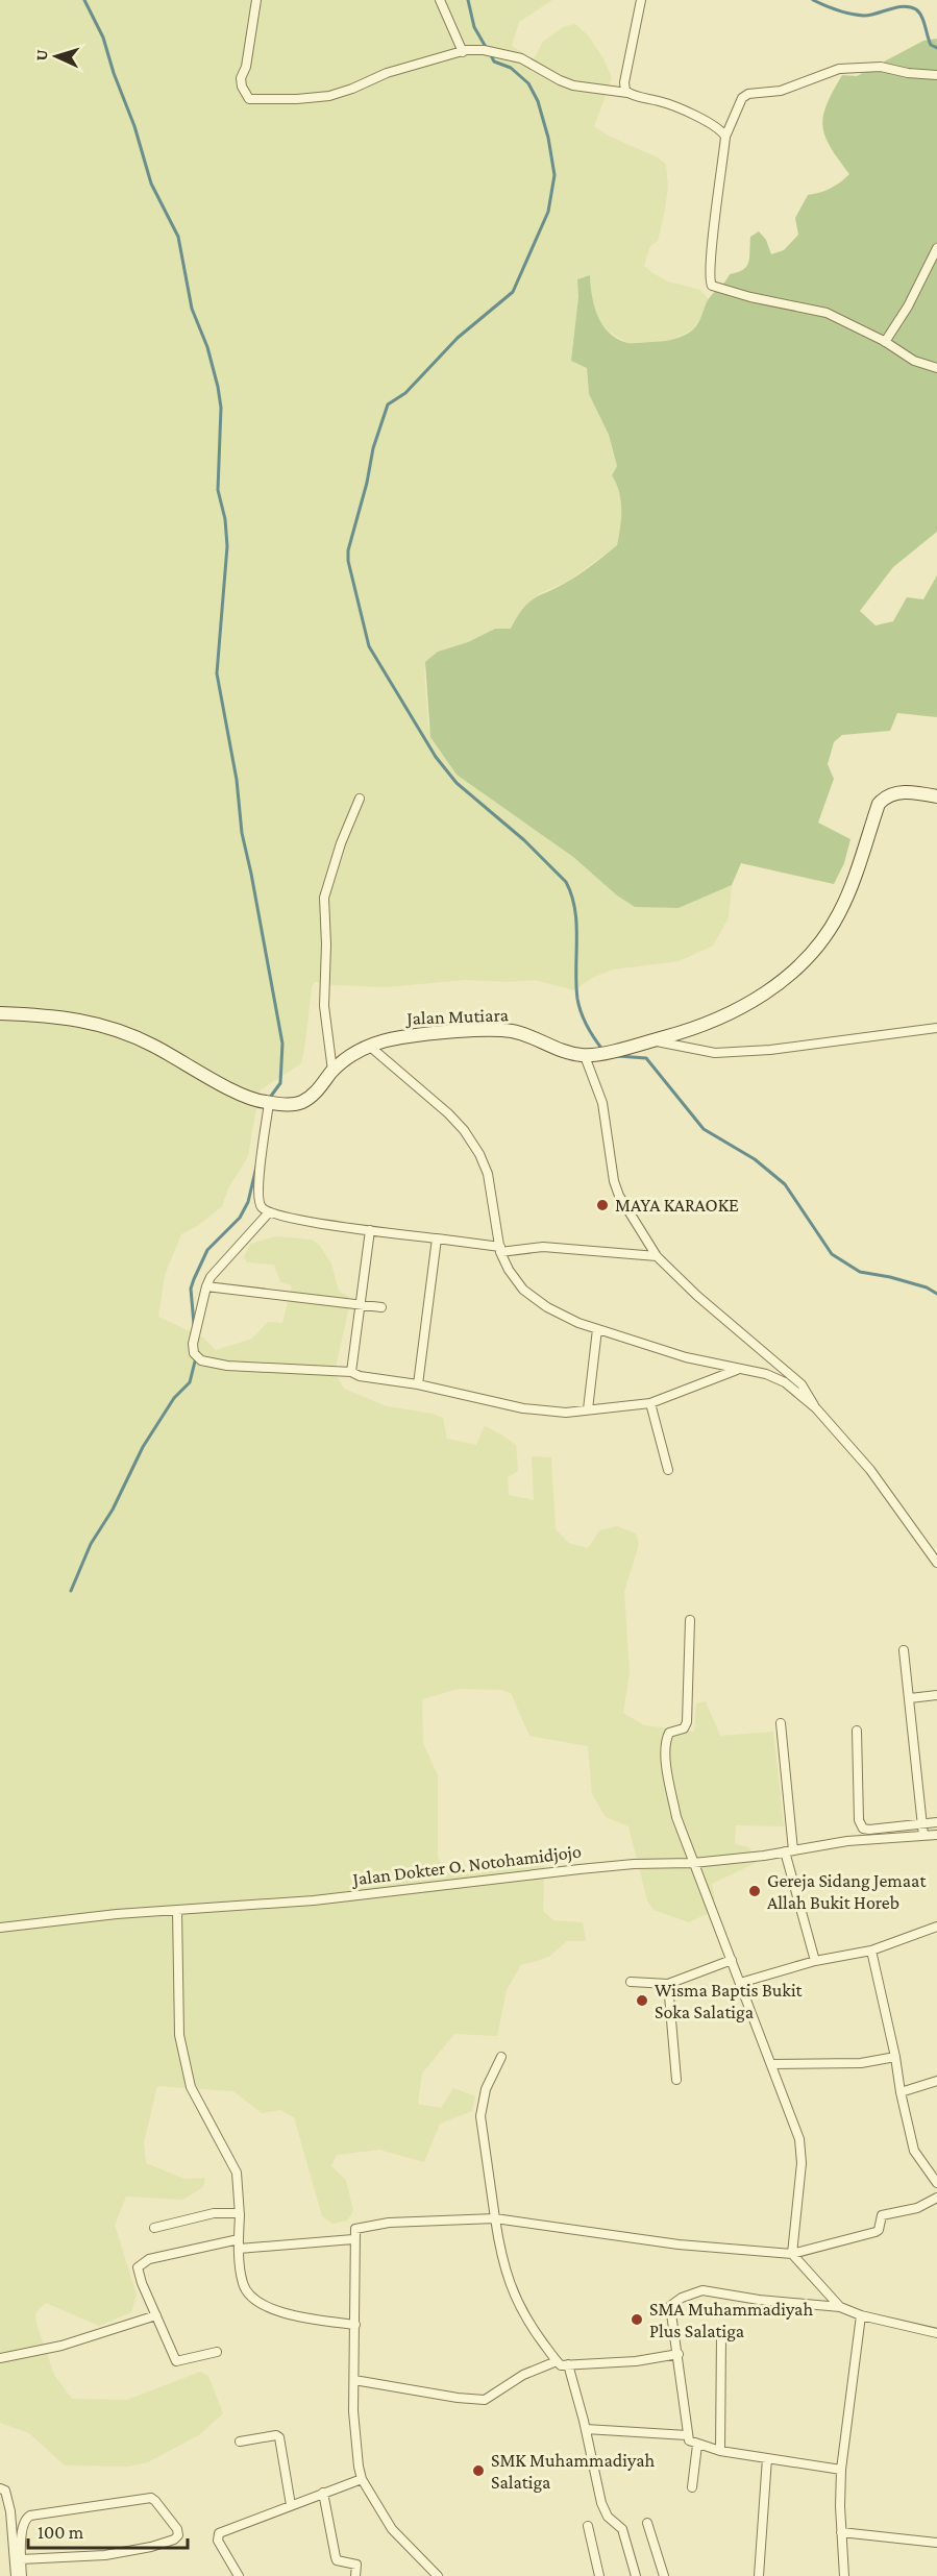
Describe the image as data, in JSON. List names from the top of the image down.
{
  "streets": {
    "street": ["Jalan Mutiara", "Jalan Dokter O. Notohamidjojo"]
  },
  "places": [
    "MAYA KARAOKE",
    "Gereja Sidang Jemaat Allah Bukit Horeb",
    "Wisma Baptis Bukit Soka Salatiga",
    "SMA Muhammadiyah Plus Salatiga",
    "SMK Muhammadiyah Salatiga"
  ],
  "scale_bar": "100 m",
  "north": "left"
}
